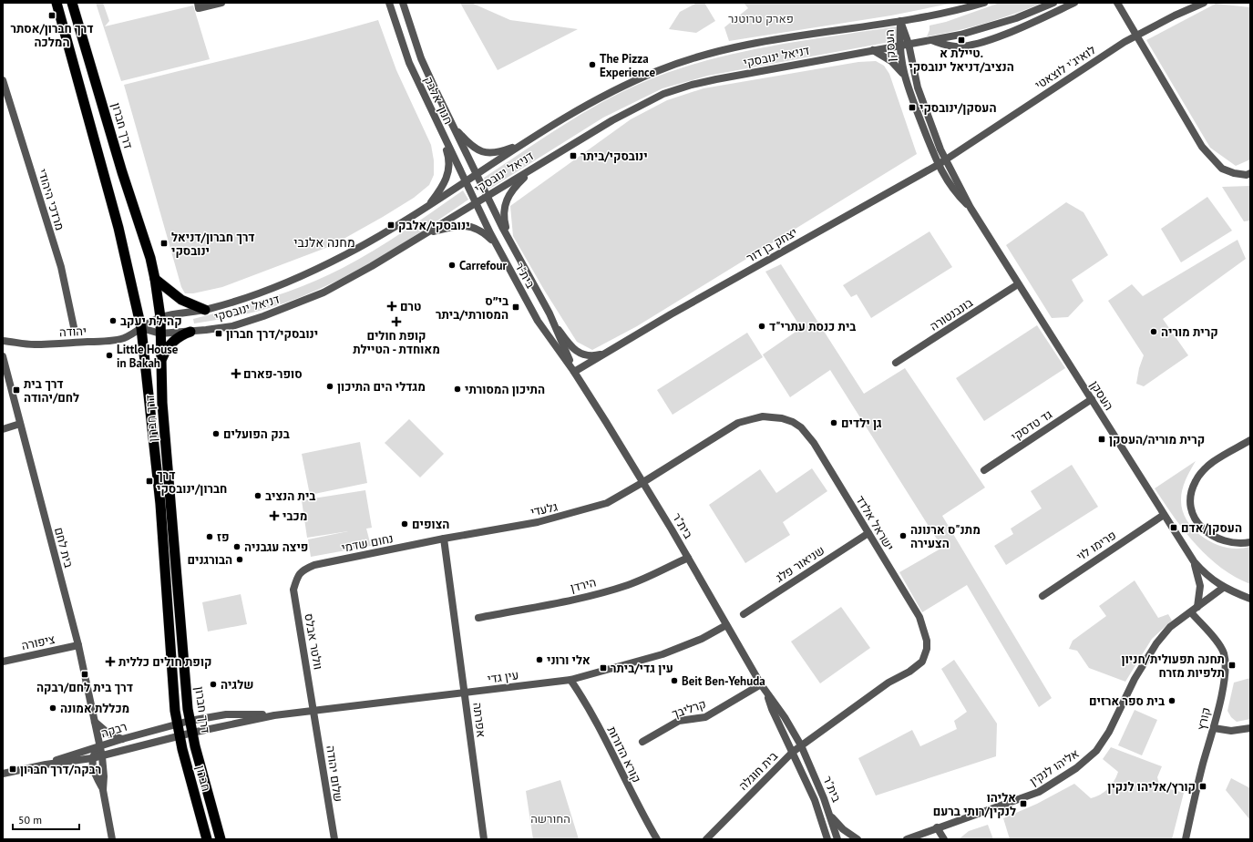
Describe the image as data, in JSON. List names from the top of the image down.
{
  "streets": {
    "highway": ["דרך חברון", "חברון"],
    "street": [
      "העסקן",
      "דניאל ינובסקי",
      "לואיג'י לוצאטי",
      "חנוך אלבק",
      "מרדכי היהודי",
      "יצחק בן דור",
      "בית\"ר",
      "בונבנטורה",
      "יהודה",
      "גד טדסקי",
      "גלעדי",
      "ישראל אלדד",
      "נחום שדמי",
      "פרימו לוי",
      "בית לחם",
      "שניאור פלג",
      "הירדן",
      "וולטר אבלס",
      "ציפורה",
      "עין גדי",
      "קרליבך",
      "קורץ",
      "אפרתה",
      "רבקה",
      "קורא הדורות",
      "אליהו לנקין",
      "בית חוגלה",
      "שלום יהודה"
    ]
  },
  "crossings": [
    ["העסקן", "דניאל ינובסקי"],
    ["העסקן", "לואיג'י לוצאטי"],
    ["העסקן", "יצחק בן דור"],
    ["העסקן", "בונבנטורה"],
    ["העסקן", "גד טדסקי"],
    ["העסקן", "פרימו לוי"],
    ["העסקן", "אליהו לנקין"],
    ["דניאל ינובסקי", "חנוך אלבק"],
    ["דניאל ינובסקי", "דרך חברון"],
    ["דניאל ינובסקי", "בית\"ר"],
    ["דניאל ינובסקי", "יהודה"],
    ["לואיג'י לוצאטי", "יצחק בן דור"],
    ["חנוך אלבק", "בית\"ר"],
    ["דרך חברון", "יהודה"],
    ["דרך חברון", "עין גדי"],
    ["דרך חברון", "רבקה"],
    ["דרך חברון", "חברון"],
    ["יצחק בן דור", "בית\"ר"],
    ["בית\"ר", "גלעדי"],
    ["בית\"ר", "ישראל אלדד"],
    ["בית\"ר", "הירדן"],
    ["בית\"ר", "עין גדי"],
    ["בית\"ר", "קרליבך"],
    ["בית\"ר", "בית חוגלה"],
    ["גלעדי", "ישראל אלדד"],
    ["גלעדי", "נחום שדמי"],
    ["גלעדי", "אפרתה"],
    ["ישראל אלדד", "שניאור פלג"],
    ["ישראל אלדד", "בית חוגלה"],
    ["נחום שדמי", "וולטר אבלס"],
    ["נחום שדמי", "אפרתה"],
    ["בית לחם", "ציפורה"],
    ["בית לחם", "רבקה"],
    ["וולטר אבלס", "עין גדי"],
    ["וולטר אבלס", "שלום יהודה"],
    ["עין גדי", "אפרתה"],
    ["עין גדי", "רבקה"],
    ["עין גדי", "קורא הדורות"],
    ["עין גדי", "שלום יהודה"],
    ["קורץ", "אליהו לנקין"],
    ["רבקה", "חברון"]
  ],
  "districts": ["מחנה אלנבי"],
  "parks": ["פארק טרוטנר", "החורשה"],
  "places": {
    "transit": [
      "דרך חברון/אסתר המלכה",
      "טיילת א. הנציב/דניאל ינובסקי",
      "העסקן/ינובסקי",
      "ינובסקי/ביתר",
      "ינובסקי/אלבק",
      "דרך חברון/דניאל ינובסקי",
      "בי״ס המסורתי/ביתר",
      "ינובסקי/דרך חברון",
      "דרך בית לחם/יהודה",
      "קרית מוריה/העסקן",
      "דרך חברון/ינובסקי",
      "העסקן/אדם",
      "תחנה תפעולית/חניון תלפיות מזרח",
      "עין גדי/ביתר",
      "דרך בית לחם/רבקה",
      "רבקה/דרך חברון",
      "קורץ/אליהו לנקין",
      "אליהו לנקין/רותי ברעם"
    ],
    "other": [
      "The Pizza Experience",
      "Carrefour",
      "קהילת יעקב",
      "בית כנסת עתרי\"ד",
      "קרית מוריה",
      "Little House in Bakah",
      "מגדלי הים התיכון",
      "התיכון המסורתי",
      "גן ילדים",
      "בנק הפועלים",
      "בית הנציב",
      "הצופים",
      "מתנ\"ס ארנונה הצעירה",
      "פז",
      "פיצה עגבניה",
      "הבורגנים",
      "אלי ורוני",
      "Beit Ben-Yehuda",
      "שלגיה",
      "בית ספר ארזים",
      "מכללת אמונה"
    ],
    "health": [
      "טרם",
      "קופת חולים מאוחדת - הטיילת",
      "סופר-פארם",
      "מכבי",
      "קופת חולים כללית"
    ]
  },
  "scale_bar": "50 m"
}
